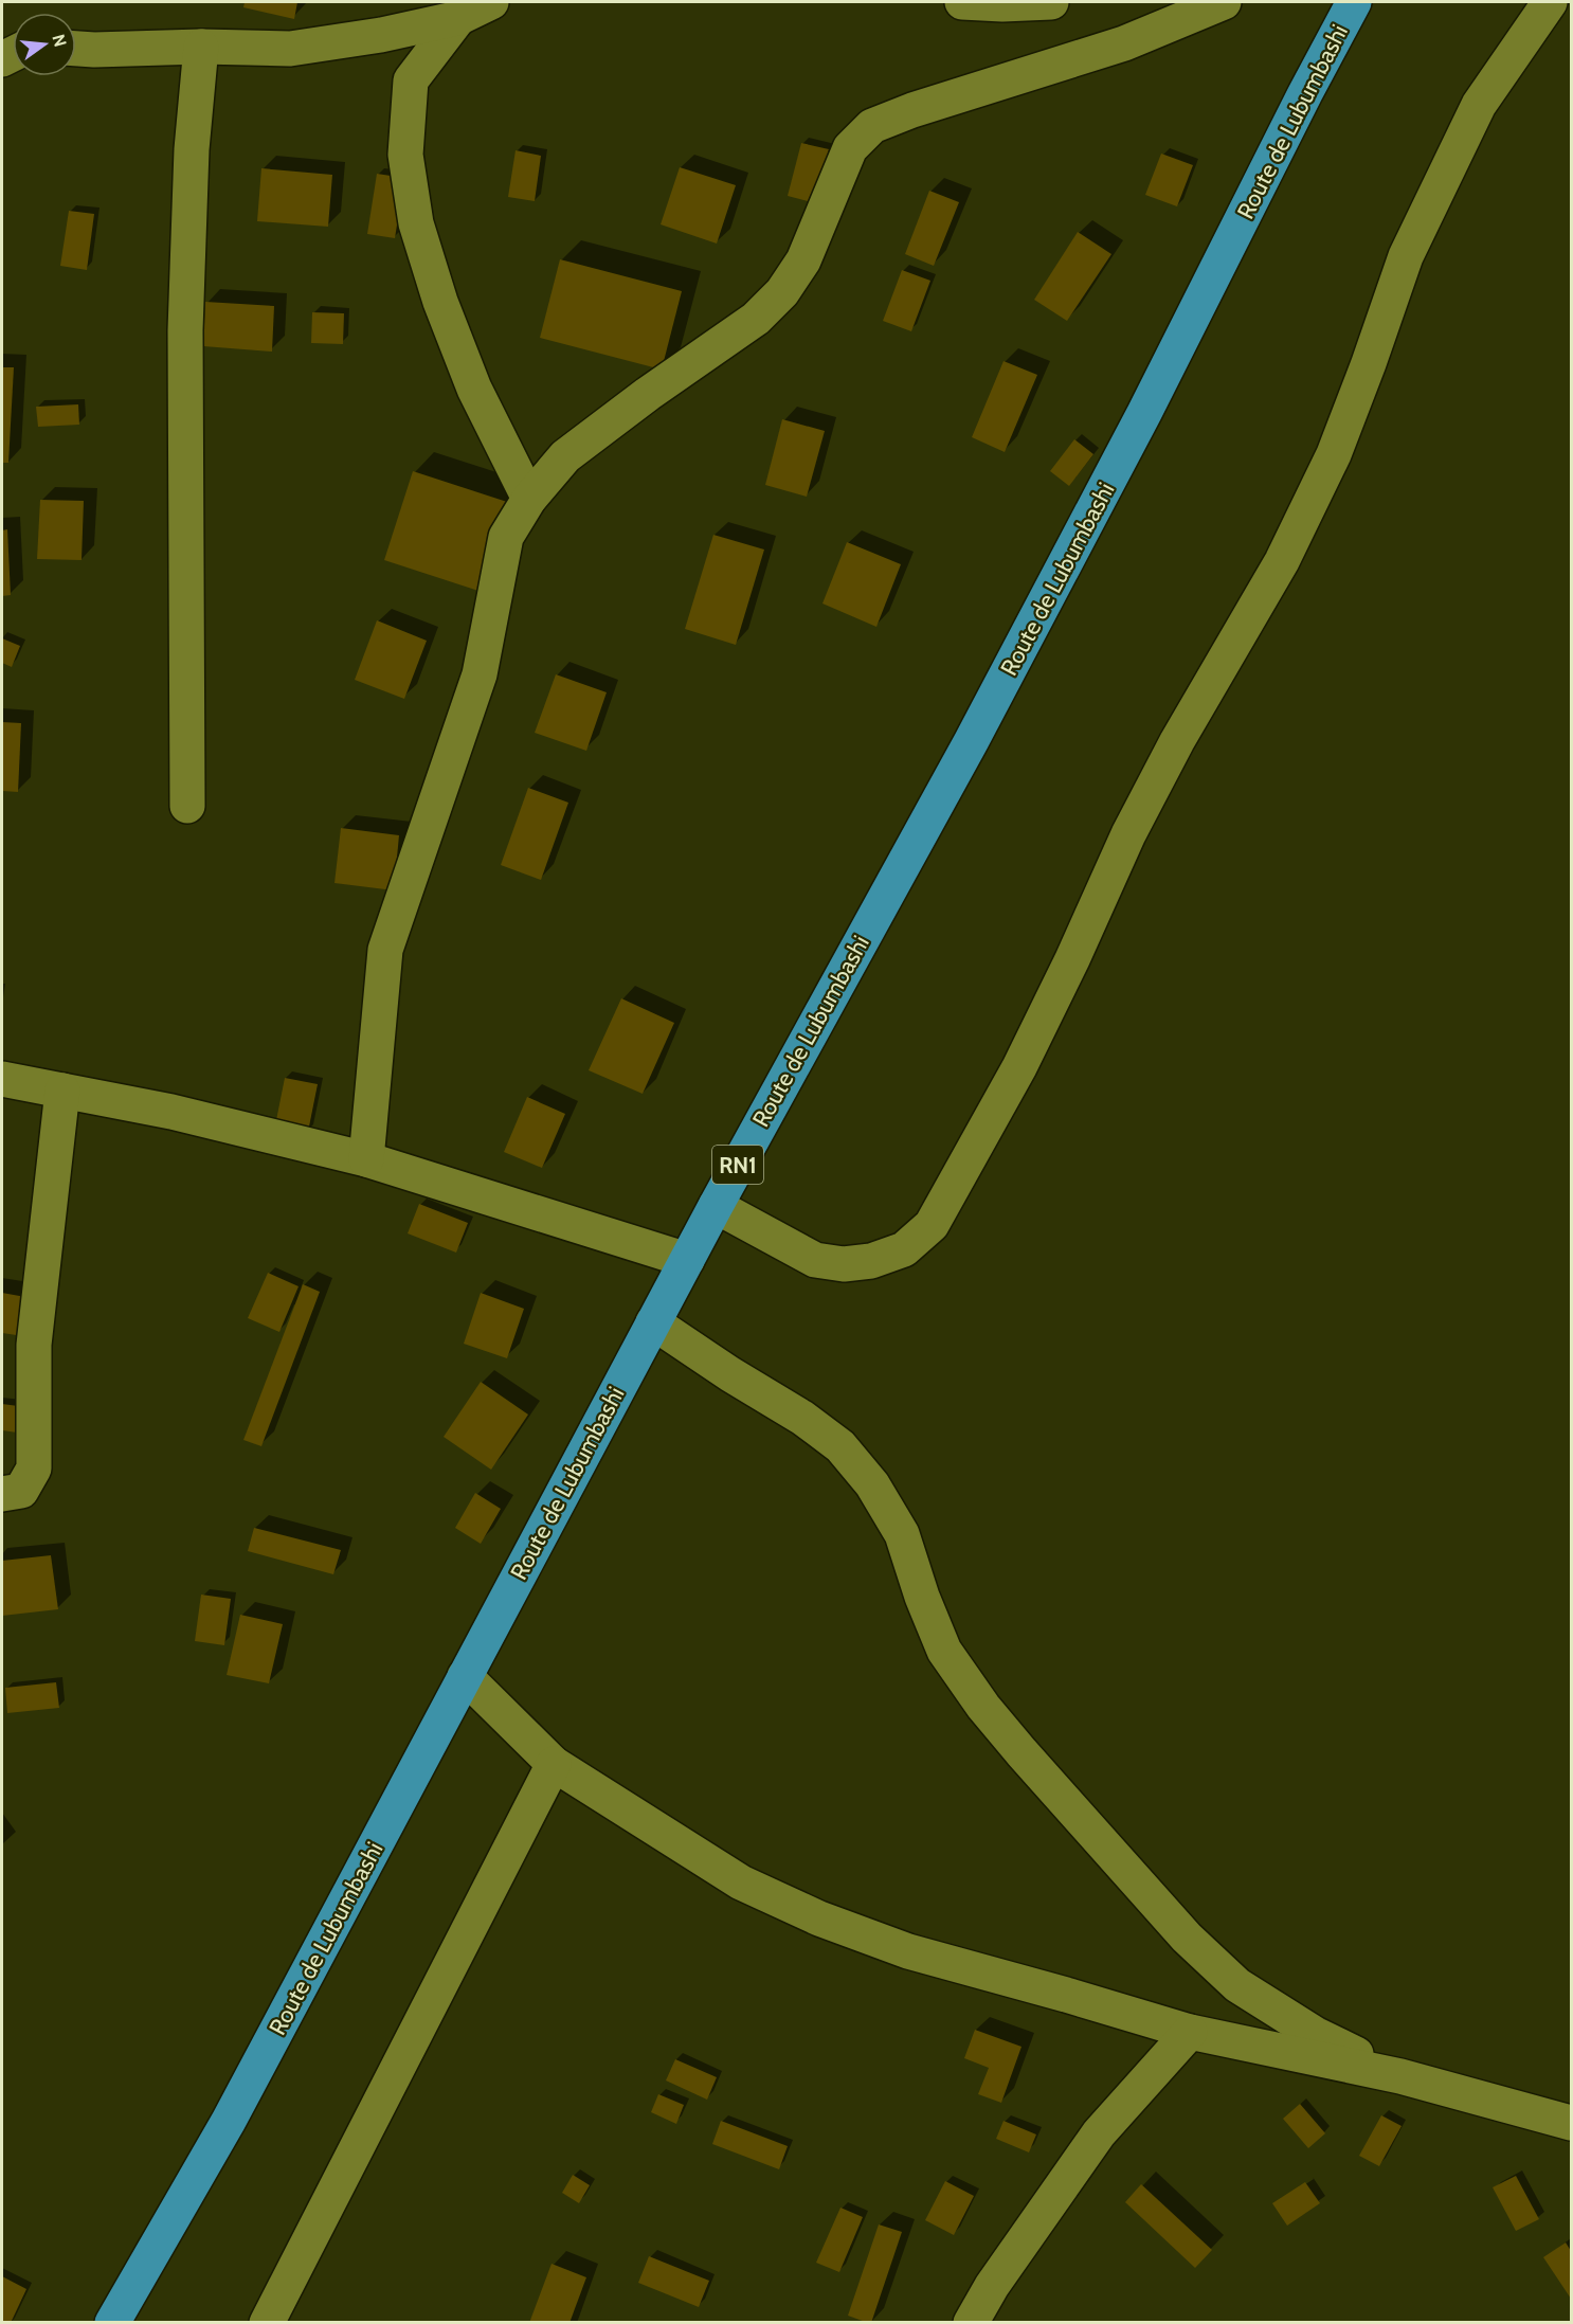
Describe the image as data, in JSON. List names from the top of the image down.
{
  "streets": {
    "highway": ["Route de Lubumbashi", "RN1"]
  },
  "north": "right"
}
